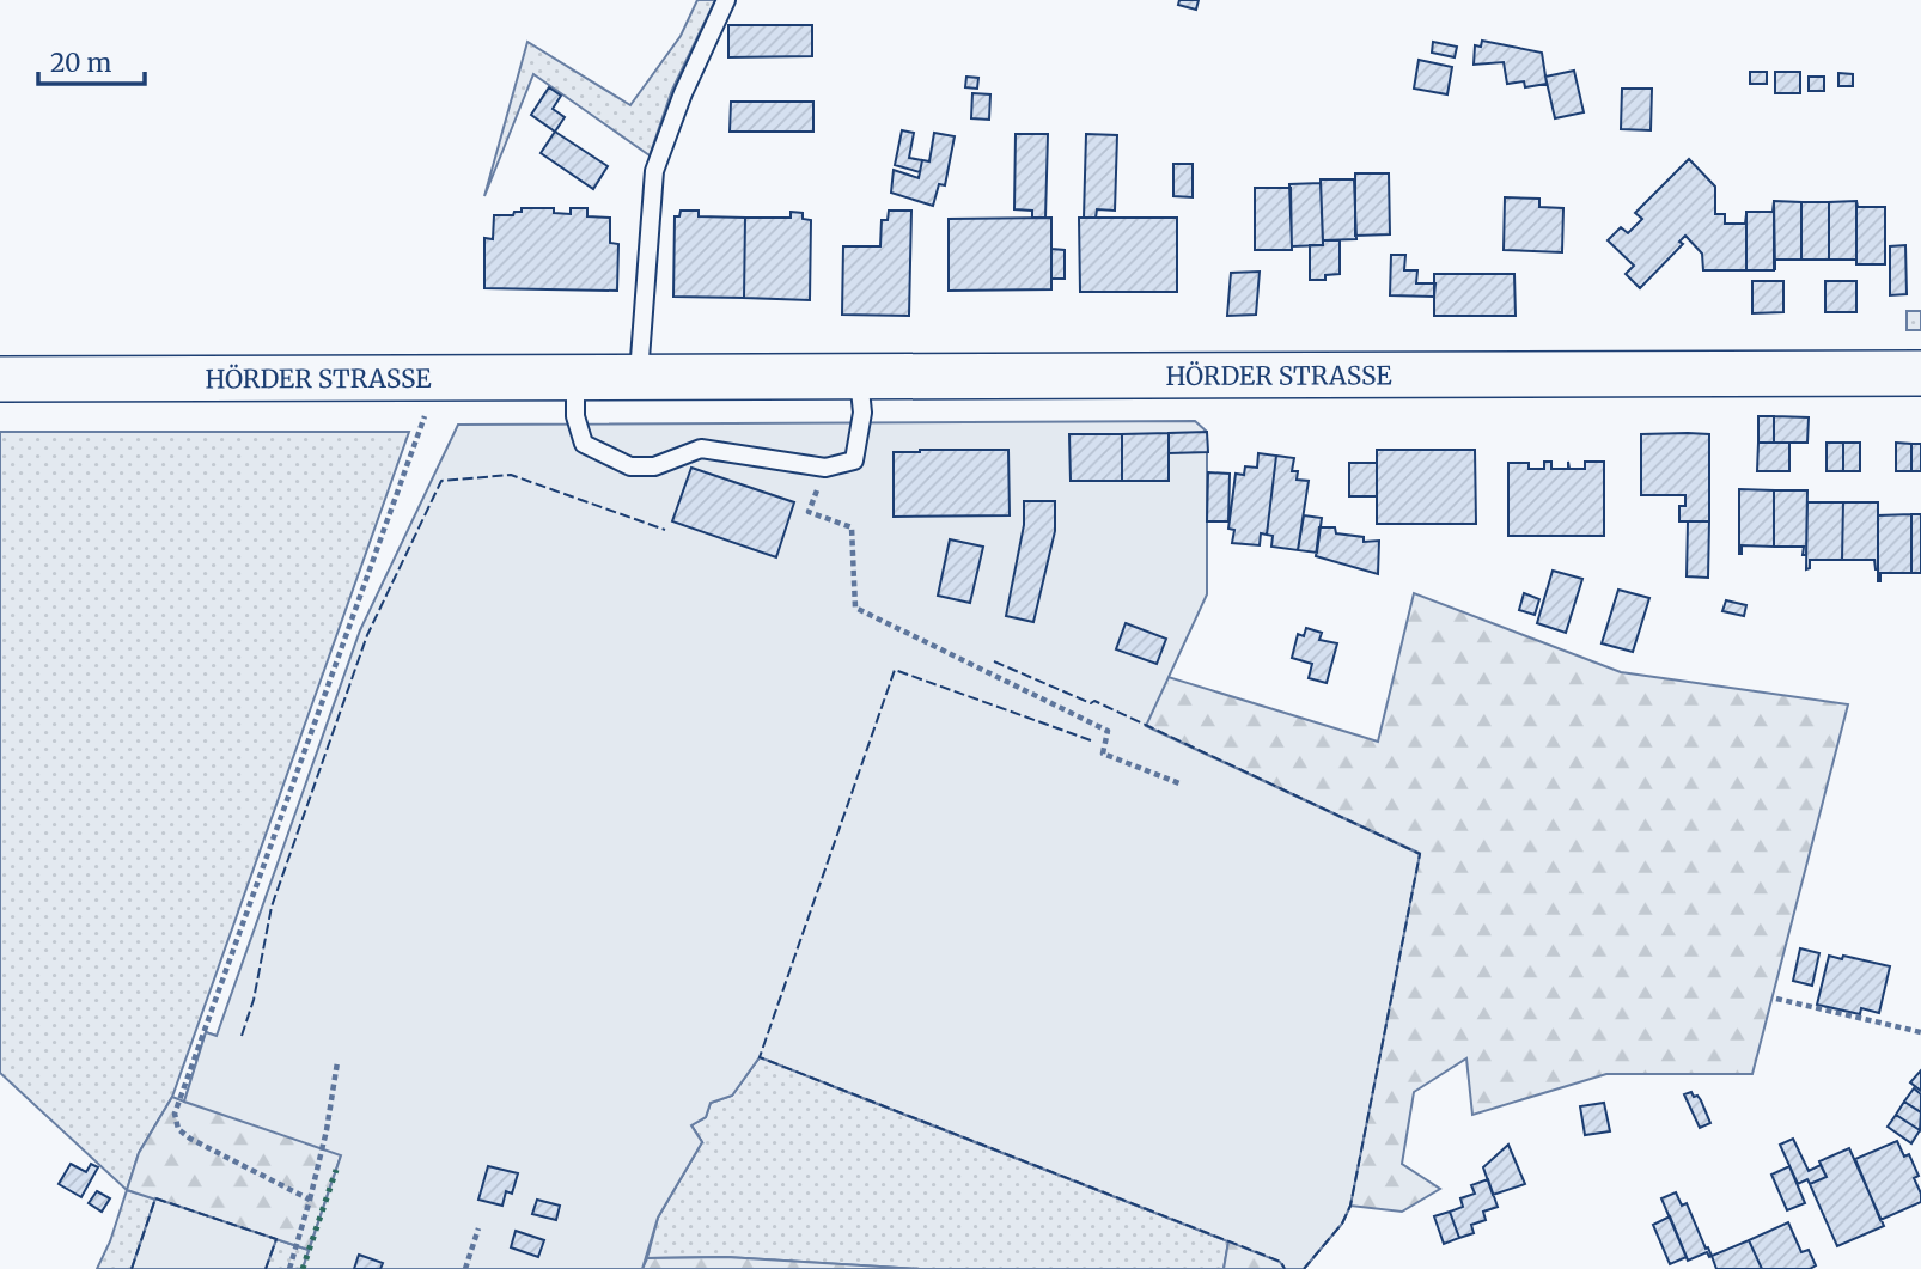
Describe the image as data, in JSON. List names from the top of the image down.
{
  "streets": {
    "main road": ["HÖRDER STRASSE"]
  },
  "scale_bar": "20 m"
}
